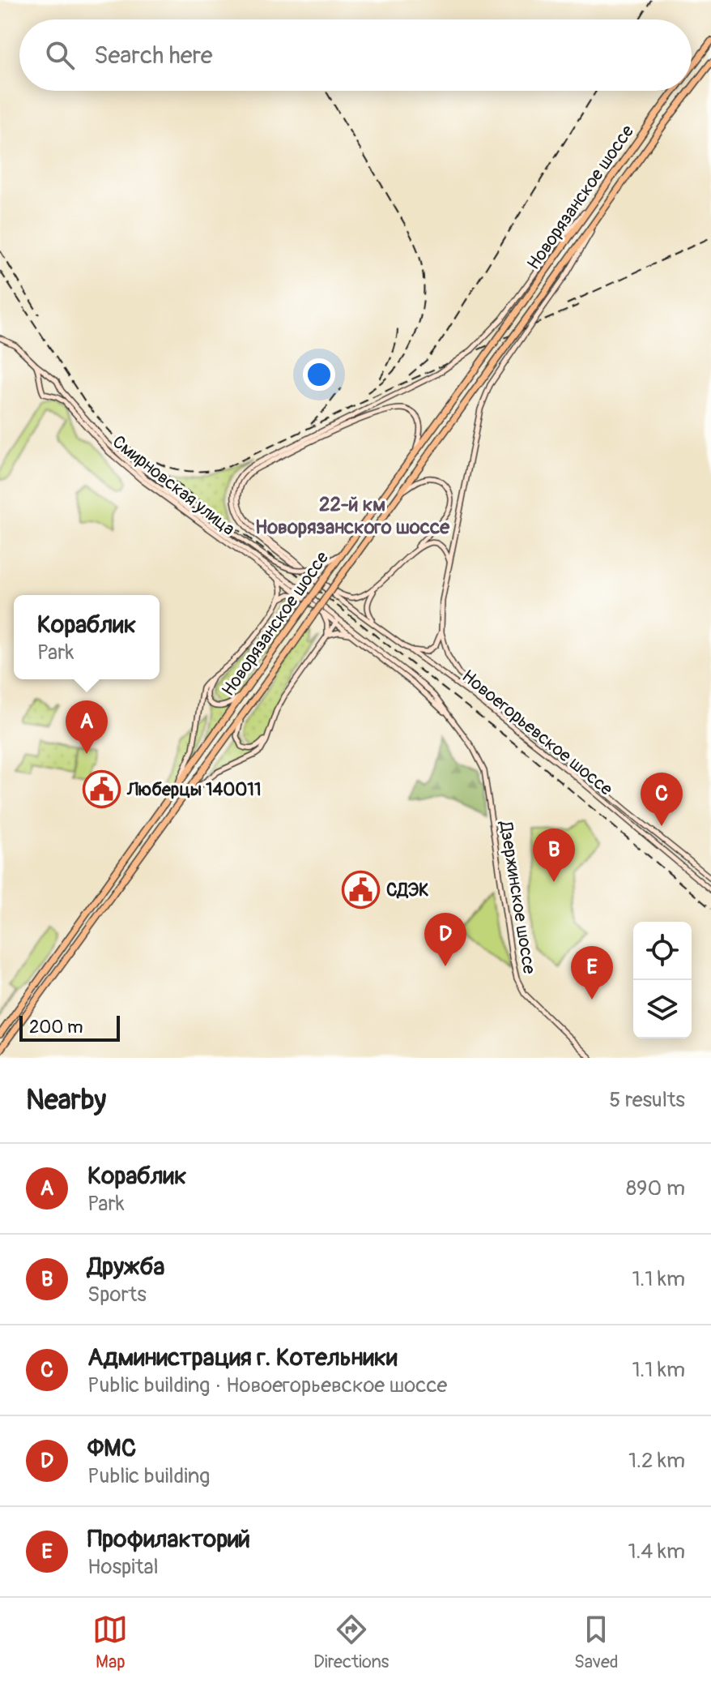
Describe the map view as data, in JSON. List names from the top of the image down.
{
  "streets": {
    "highway": ["Новорязанское шоссе"],
    "main road": ["Смирновская улица", "Новоегорьевское шоссе", "Дзержинское шоссе"]
  },
  "crossings": [
    ["Новорязанское шоссе", "Новоегорьевское шоссе"],
    ["Смирновская улица", "Дзержинское шоссе"]
  ],
  "districts": ["22-й км Новорязанского шоссе"],
  "places": {
    "public building": ["Люберцы 140011", "СДЭК"]
  },
  "scale_bar": "200 m",
  "page": {
    "search": "Search here",
    "popup": ["Кораблик", "Park"],
    "pins": [
      "A",
      "C",
      "B",
      "D",
      "E"
    ],
    "scale": "200 m",
    "heading": ["Nearby", "5 results"],
    "list": [
      {
        "mark": "A",
        "name": "Кораблик",
        "note": "Park",
        "value": "890 m"
      },
      {
        "mark": "B",
        "name": "Дружба",
        "note": "Sports",
        "value": "1.1 km"
      },
      {
        "mark": "C",
        "name": "Администрация г. Котельники",
        "note": "Public building · Новоегорьевское шоссе",
        "value": "1.1 km"
      },
      {
        "mark": "D",
        "name": "ФМС",
        "note": "Public building",
        "value": "1.2 km"
      },
      {
        "mark": "E",
        "name": "Профилакторий",
        "note": "Hospital",
        "value": "1.4 km"
      }
    ],
    "nav": ["Map", "Directions", "Saved"]
  }
}
